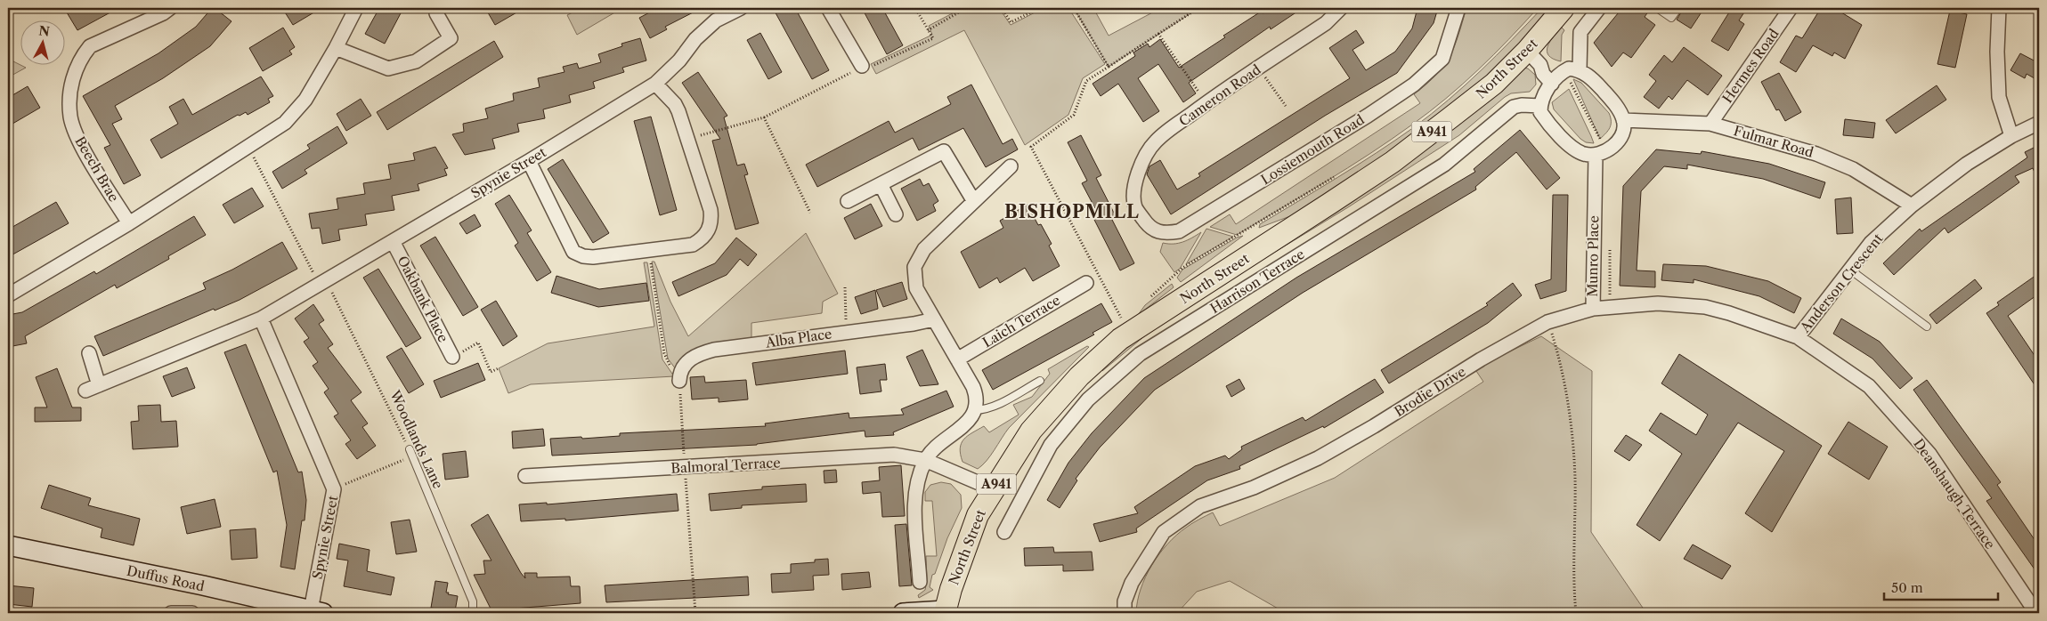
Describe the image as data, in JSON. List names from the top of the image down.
{
  "streets": {
    "main road": ["North Street", "A941", "Duffus Road"],
    "street": [
      "Hermes Road",
      "Cameron Road",
      "Fulmar Road",
      "Lossiemouth Road",
      "Beech Brae",
      "Spynie Street",
      "Munro Place",
      "Harrison Terrace",
      "Anderson Crescent",
      "Oakbank Place",
      "Laich Terrace",
      "Alba Place",
      "Brodie Drive",
      "Balmoral Terrace",
      "Deanshaugh Terrace"
    ],
    "lane": ["Woodlands Lane"]
  },
  "crossings": [
    ["Hermes Road", "Fulmar Road"],
    ["North Street", "Balmoral Terrace"],
    ["Cameron Road", "Lossiemouth Road"],
    ["Fulmar Road", "Anderson Crescent"],
    ["Spynie Street", "Oakbank Place"],
    ["Spynie Street", "Woodlands Lane"],
    ["Spynie Street", "Duffus Road"],
    ["Munro Place", "Brodie Drive"],
    ["Anderson Crescent", "Brodie Drive"],
    ["Anderson Crescent", "Deanshaugh Terrace"],
    ["Brodie Drive", "Deanshaugh Terrace"]
  ],
  "districts": ["BISHOPMILL"],
  "scale_bar": "50 m",
  "north": "top"
}
